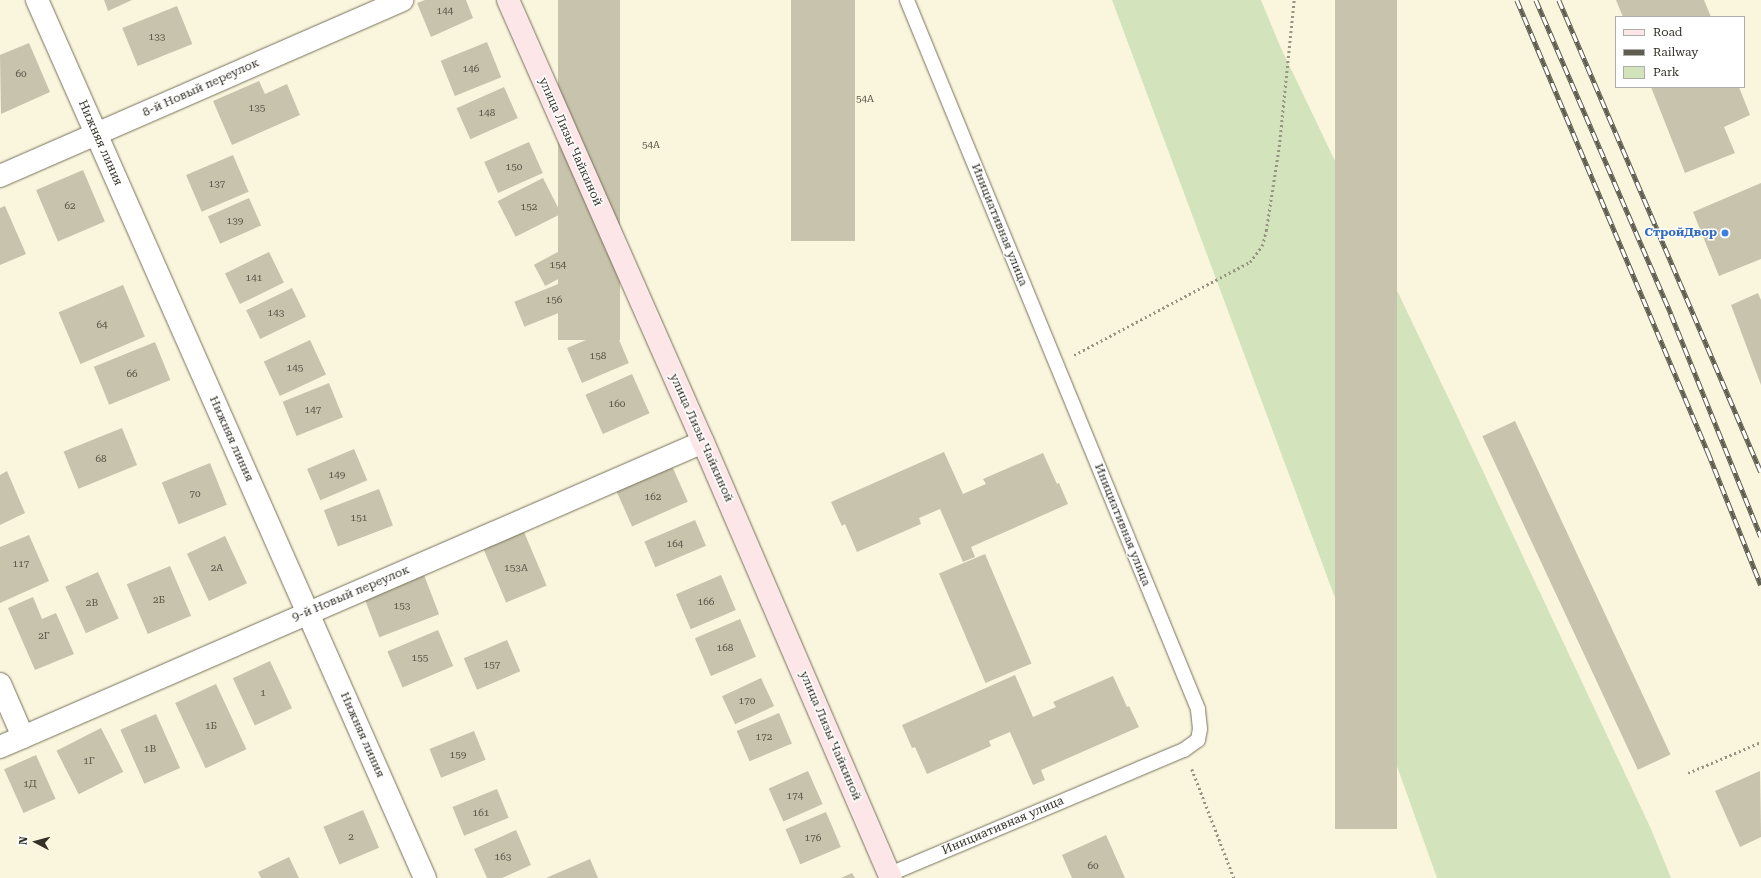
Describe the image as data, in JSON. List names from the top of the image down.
{
  "streets": {
    "main road": ["улица Лизы Чайкиной"],
    "street": ["8-й Новый переулок", "Нижняя линия", "9-й Новый переулок"],
    "lane": ["Инициативная улица"]
  },
  "crossings": [
    ["8-й Новый переулок", "Нижняя линия"],
    ["улица Лизы Чайкиной", "Инициативная улица"],
    ["улица Лизы Чайкиной", "9-й Новый переулок"],
    ["Нижняя линия", "9-й Новый переулок"]
  ],
  "places": ["СтройДвор"],
  "house_numbers": [
    "144",
    "133",
    "146",
    "60",
    "54А",
    "135",
    "148",
    "54А",
    "150",
    "137",
    "62",
    "152",
    "139",
    "154",
    "141",
    "156",
    "143",
    "64",
    "158",
    "145",
    "66",
    "160",
    "147",
    "68",
    "149",
    "70",
    "162",
    "151",
    "164",
    "117",
    "2А",
    "153А",
    "2Б",
    "166",
    "2В",
    "153",
    "2Г",
    "168",
    "155",
    "157",
    "1",
    "170",
    "1Б",
    "172",
    "1В",
    "159",
    "1Г",
    "1Д",
    "174",
    "161",
    "2",
    "176",
    "163",
    "60"
  ],
  "legend": ["Road", "Railway", "Park"],
  "north": "left"
}
